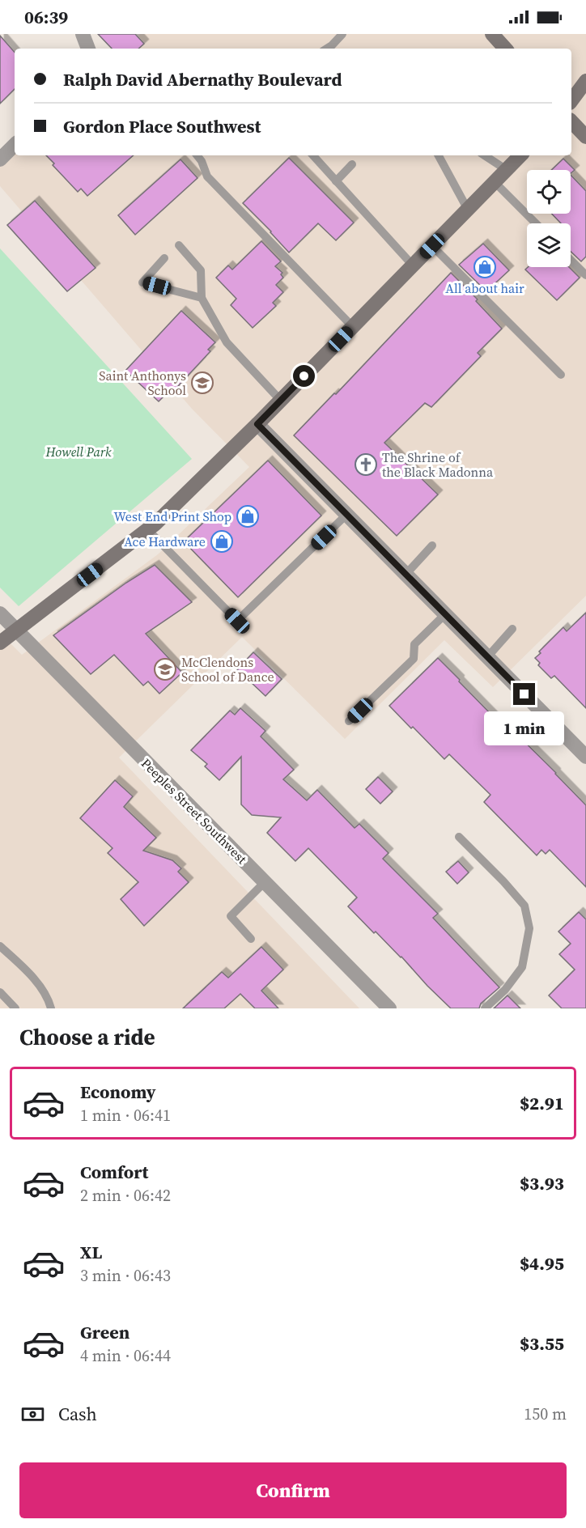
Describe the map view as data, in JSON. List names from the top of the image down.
{
  "streets": {
    "street": ["Peeples Street Southwest"]
  },
  "parks": ["Howell Park"],
  "places": {
    "shop": ["All about hair", "West End Print Shop", "Ace Hardware"],
    "school or university": ["Saint Anthonys School", "McClendons School of Dance"],
    "church": ["The Shrine of the Black Madonna"]
  },
  "page": {
    "status": "06:39",
    "banner": ["Ralph David Abernathy Boulevard", "Gordon Place Southwest"],
    "bubble": "1 min",
    "heading": "Choose a ride",
    "list": [
      {
        "name": "Economy",
        "note": "1 min · 06:41",
        "value": "$2.91"
      },
      {
        "name": "Comfort",
        "note": "2 min · 06:42",
        "value": "$3.93"
      },
      {
        "name": "XL",
        "note": "3 min · 06:43",
        "value": "$4.95"
      },
      {
        "name": "Green",
        "note": "4 min · 06:44",
        "value": "$3.55"
      }
    ],
    "pay": ["Cash", "150 m"],
    "buttons": "Confirm"
  }
}
